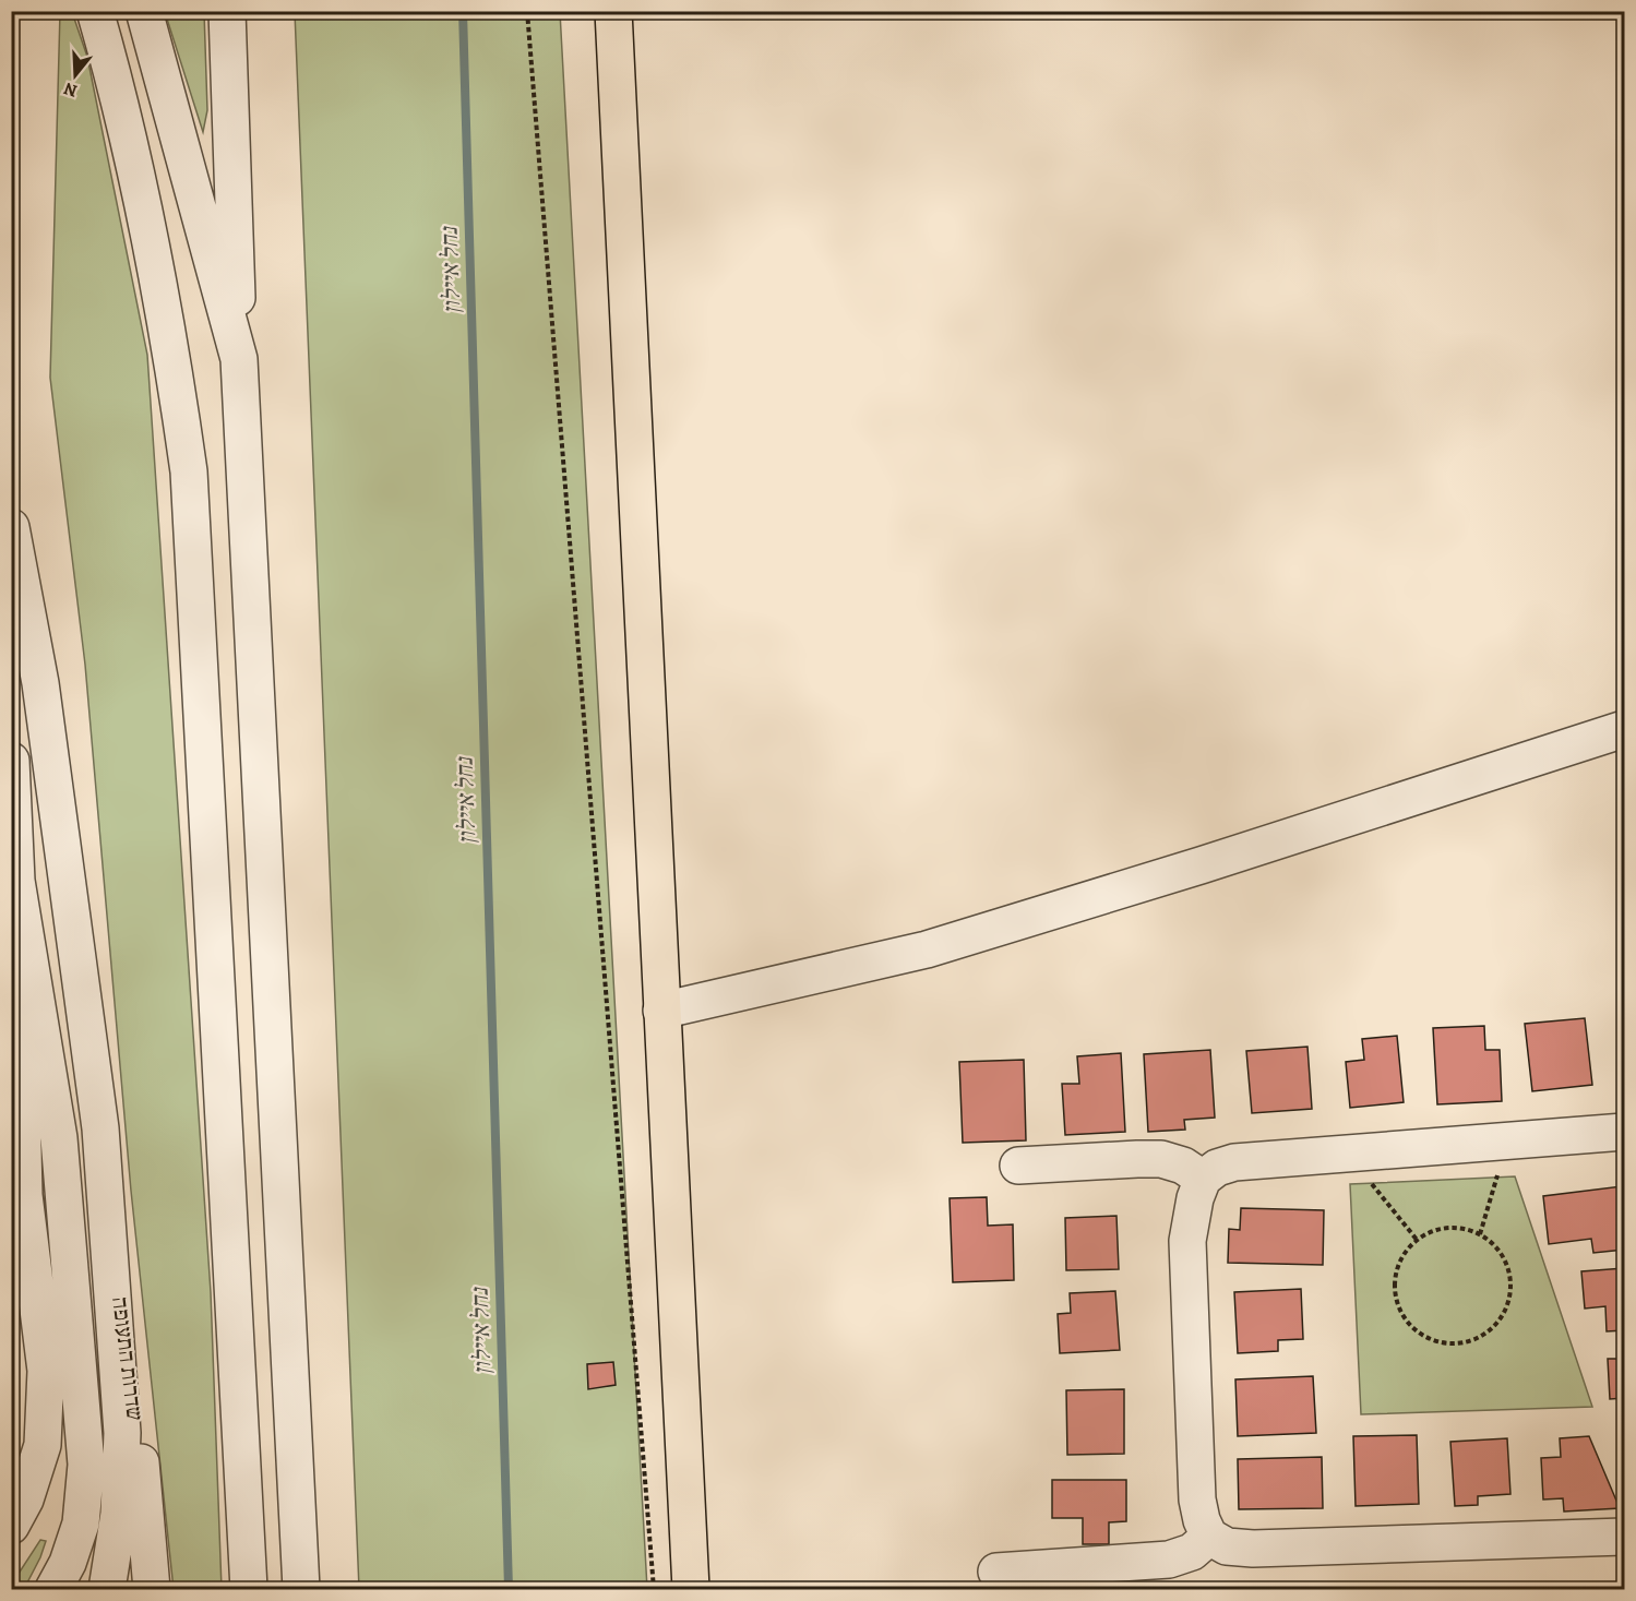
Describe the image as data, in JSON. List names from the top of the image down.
{
  "streets": {
    "street": ["שדרות התעופה"]
  },
  "water": ["נחל איילון"],
  "north": "bottom"
}
